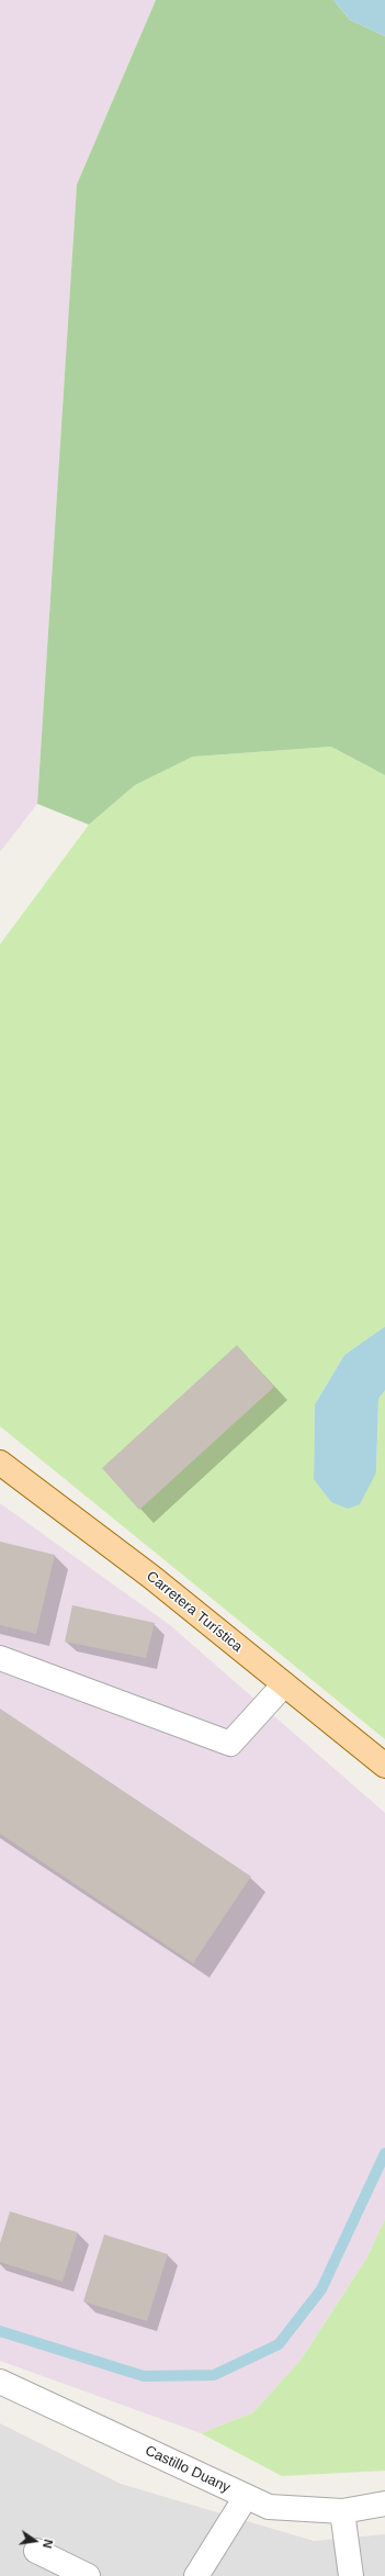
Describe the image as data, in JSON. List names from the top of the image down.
{
  "streets": {
    "main road": ["Carretera Turística"],
    "street": ["Castillo Duany"]
  },
  "north": "right"
}
